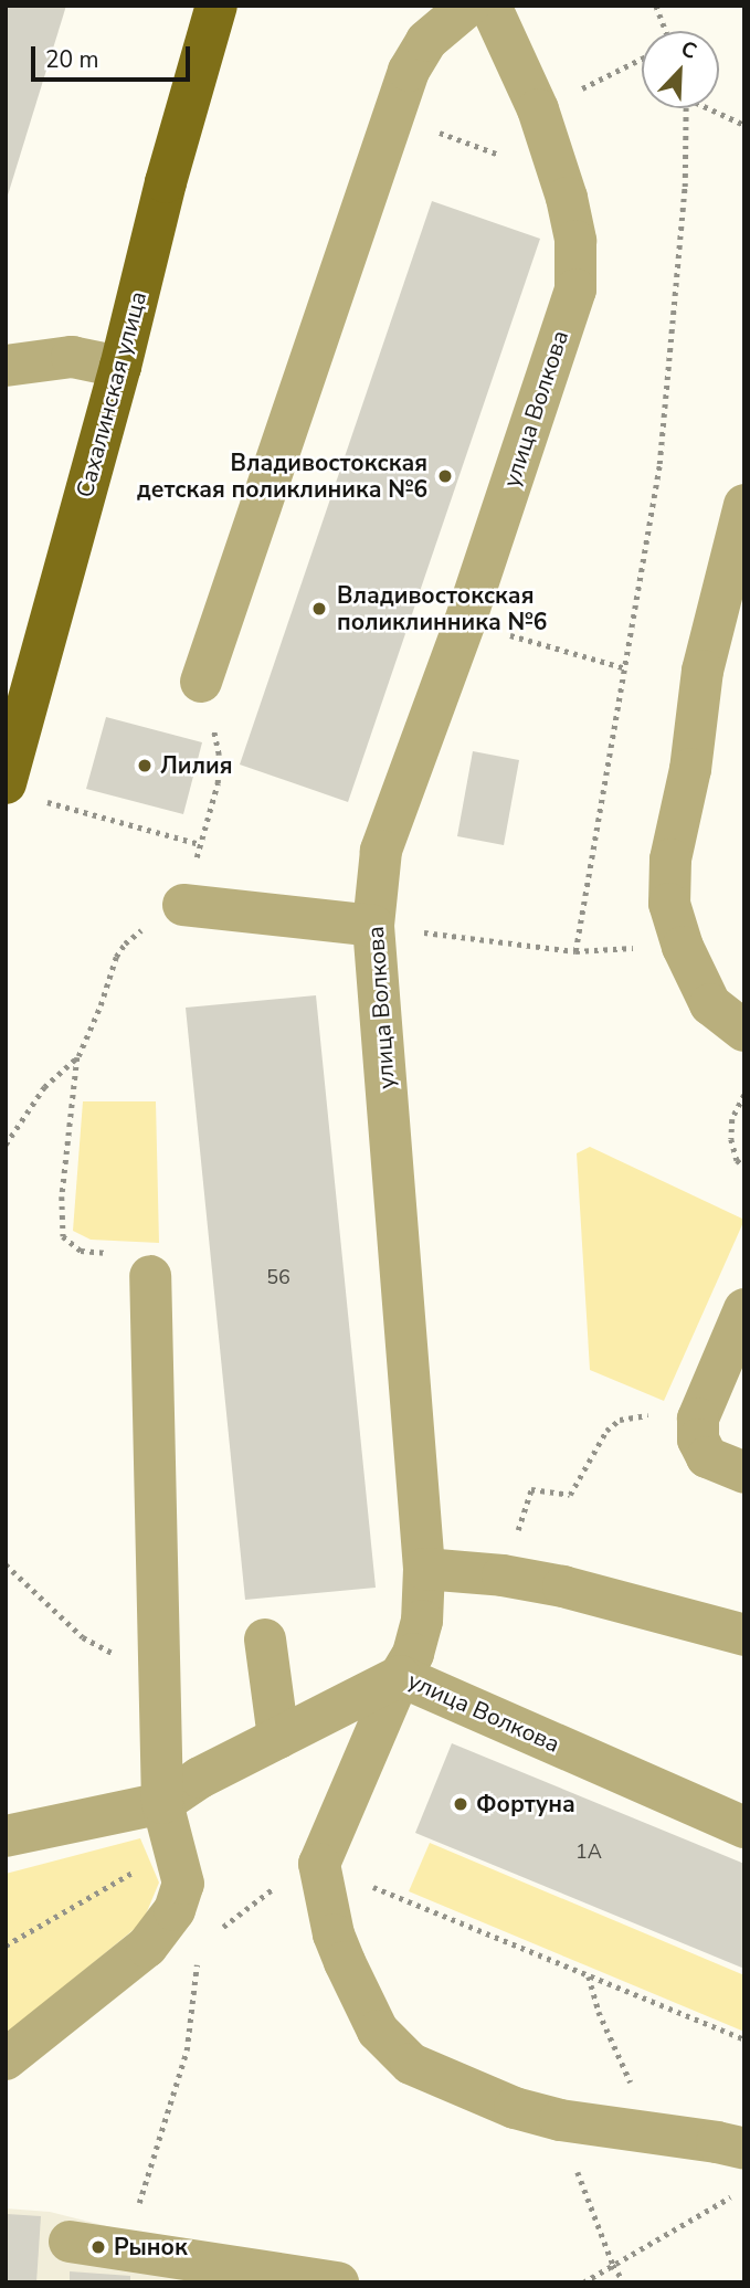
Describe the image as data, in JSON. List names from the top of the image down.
{
  "streets": {
    "main road": ["Сахалинская улица"],
    "street": ["улица Волкова"]
  },
  "places": [
    "Владивостокская детская поликлиника №6",
    "Владивостокская поликлинника №6",
    "Лилия",
    "Фортуна",
    "Рынок"
  ],
  "house_numbers": ["56", "1А"],
  "scale_bar": "20 m",
  "north": "top right"
}
